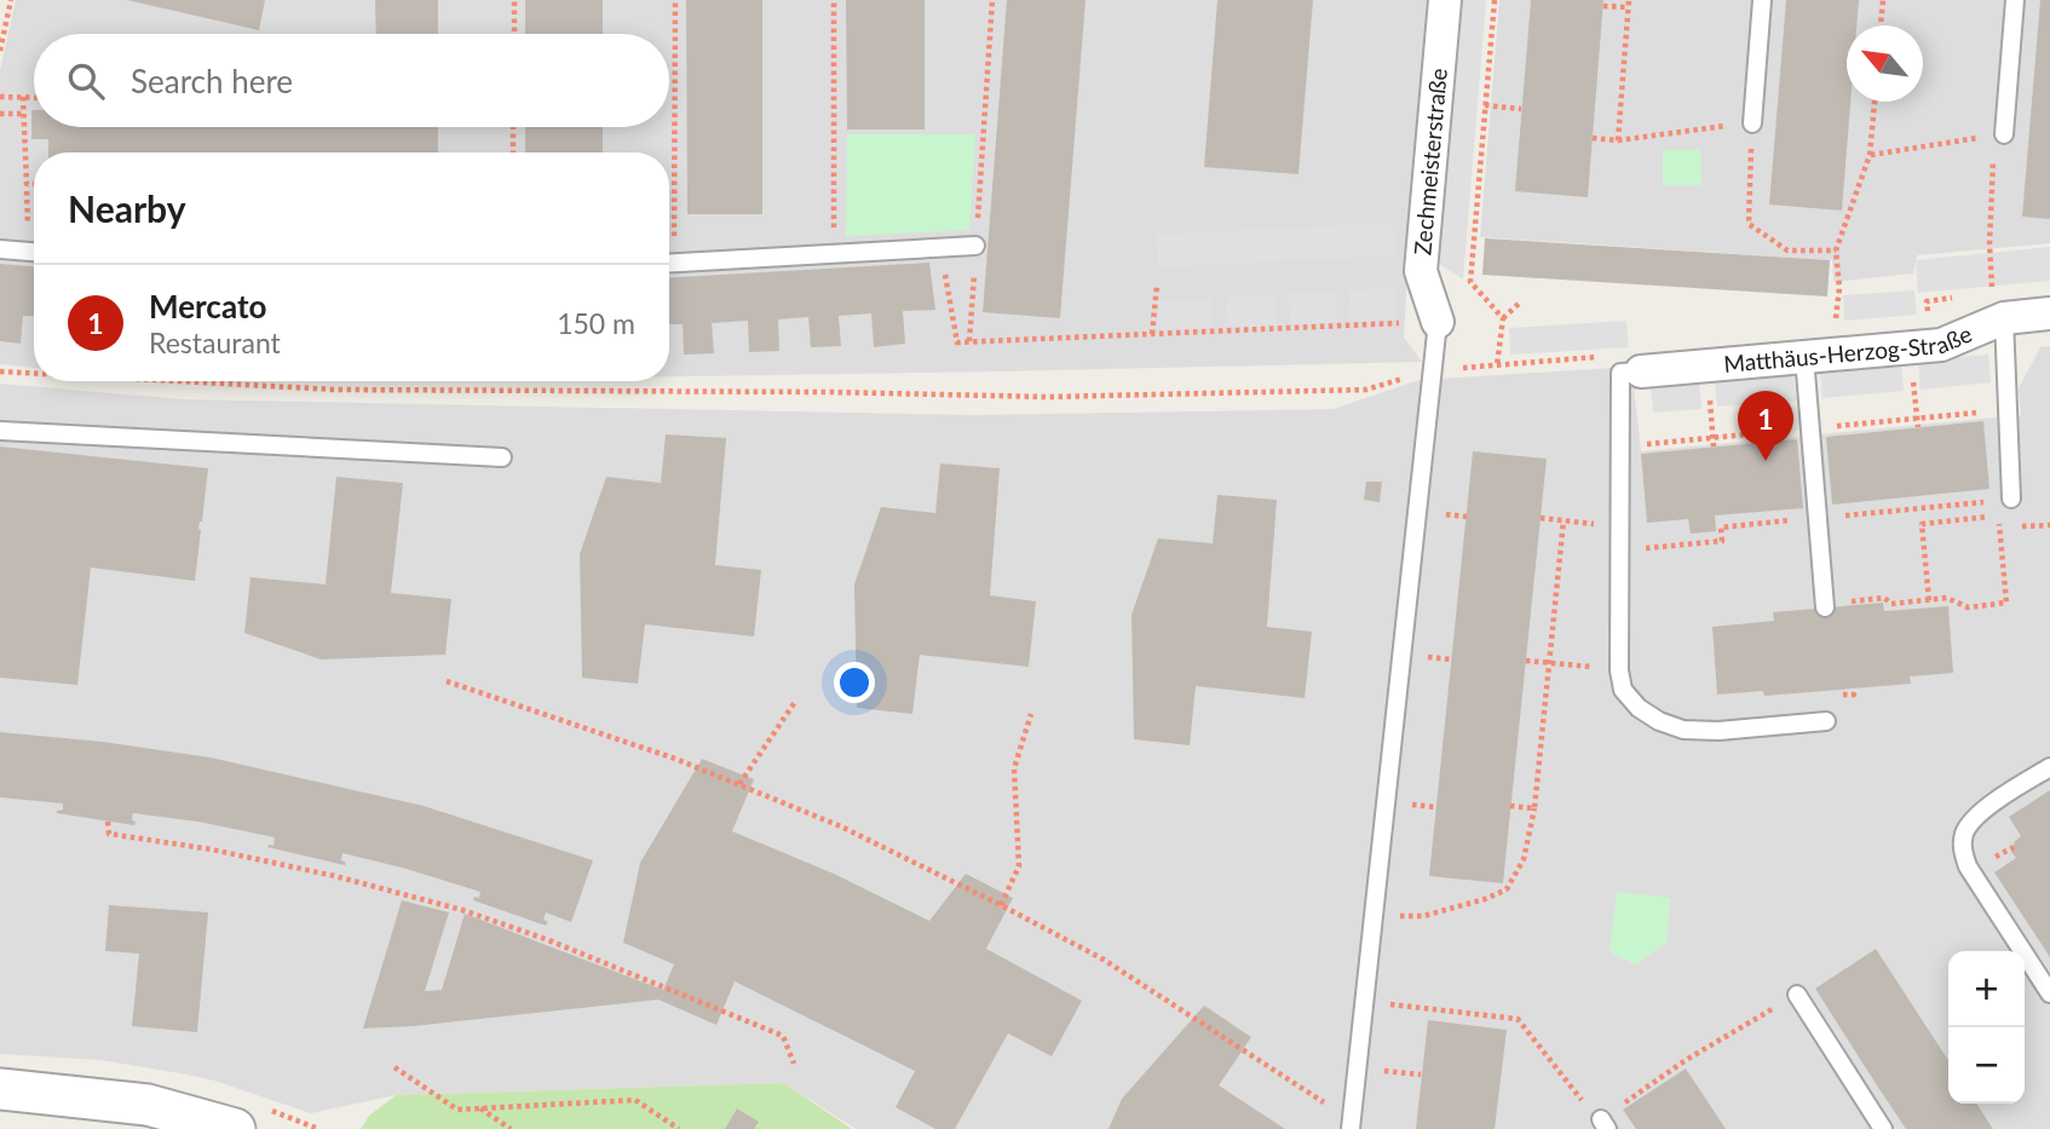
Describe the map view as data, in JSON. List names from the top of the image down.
{
  "streets": {
    "street": ["Zechmeisterstraße", "Matthäus-Herzog-Straße"]
  },
  "north": "top left",
  "page": {
    "search": "Search here",
    "heading": "Nearby",
    "list": [
      {
        "mark": "1",
        "name": "Mercato",
        "note": "Restaurant",
        "value": "150 m"
      }
    ],
    "pins": "1",
    "map_buttons": ["+", "−"]
  }
}
